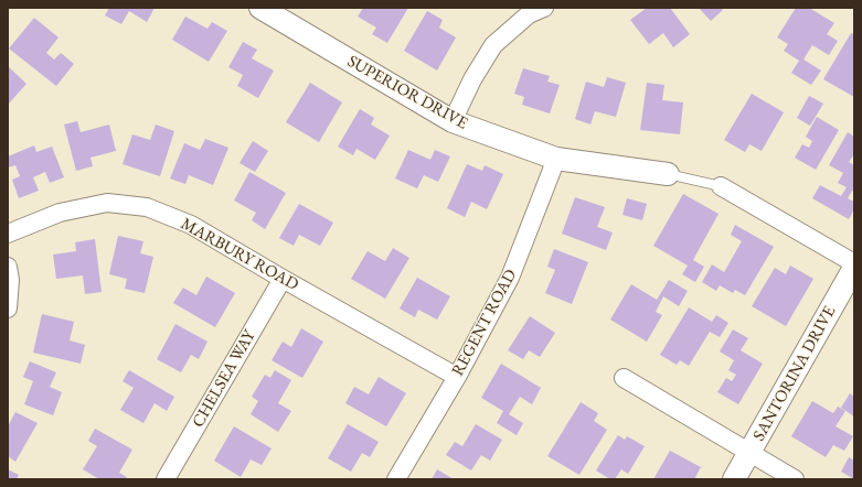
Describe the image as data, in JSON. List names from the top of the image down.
{
  "streets": {
    "street": [
      "SUPERIOR DRIVE",
      "MARBURY ROAD",
      "REGENT ROAD",
      "SANTORINA DRIVE",
      "CHELSEA WAY"
    ]
  },
  "crossings": [
    ["SUPERIOR DRIVE", "REGENT ROAD"],
    ["MARBURY ROAD", "REGENT ROAD"],
    ["MARBURY ROAD", "CHELSEA WAY"]
  ]
}
